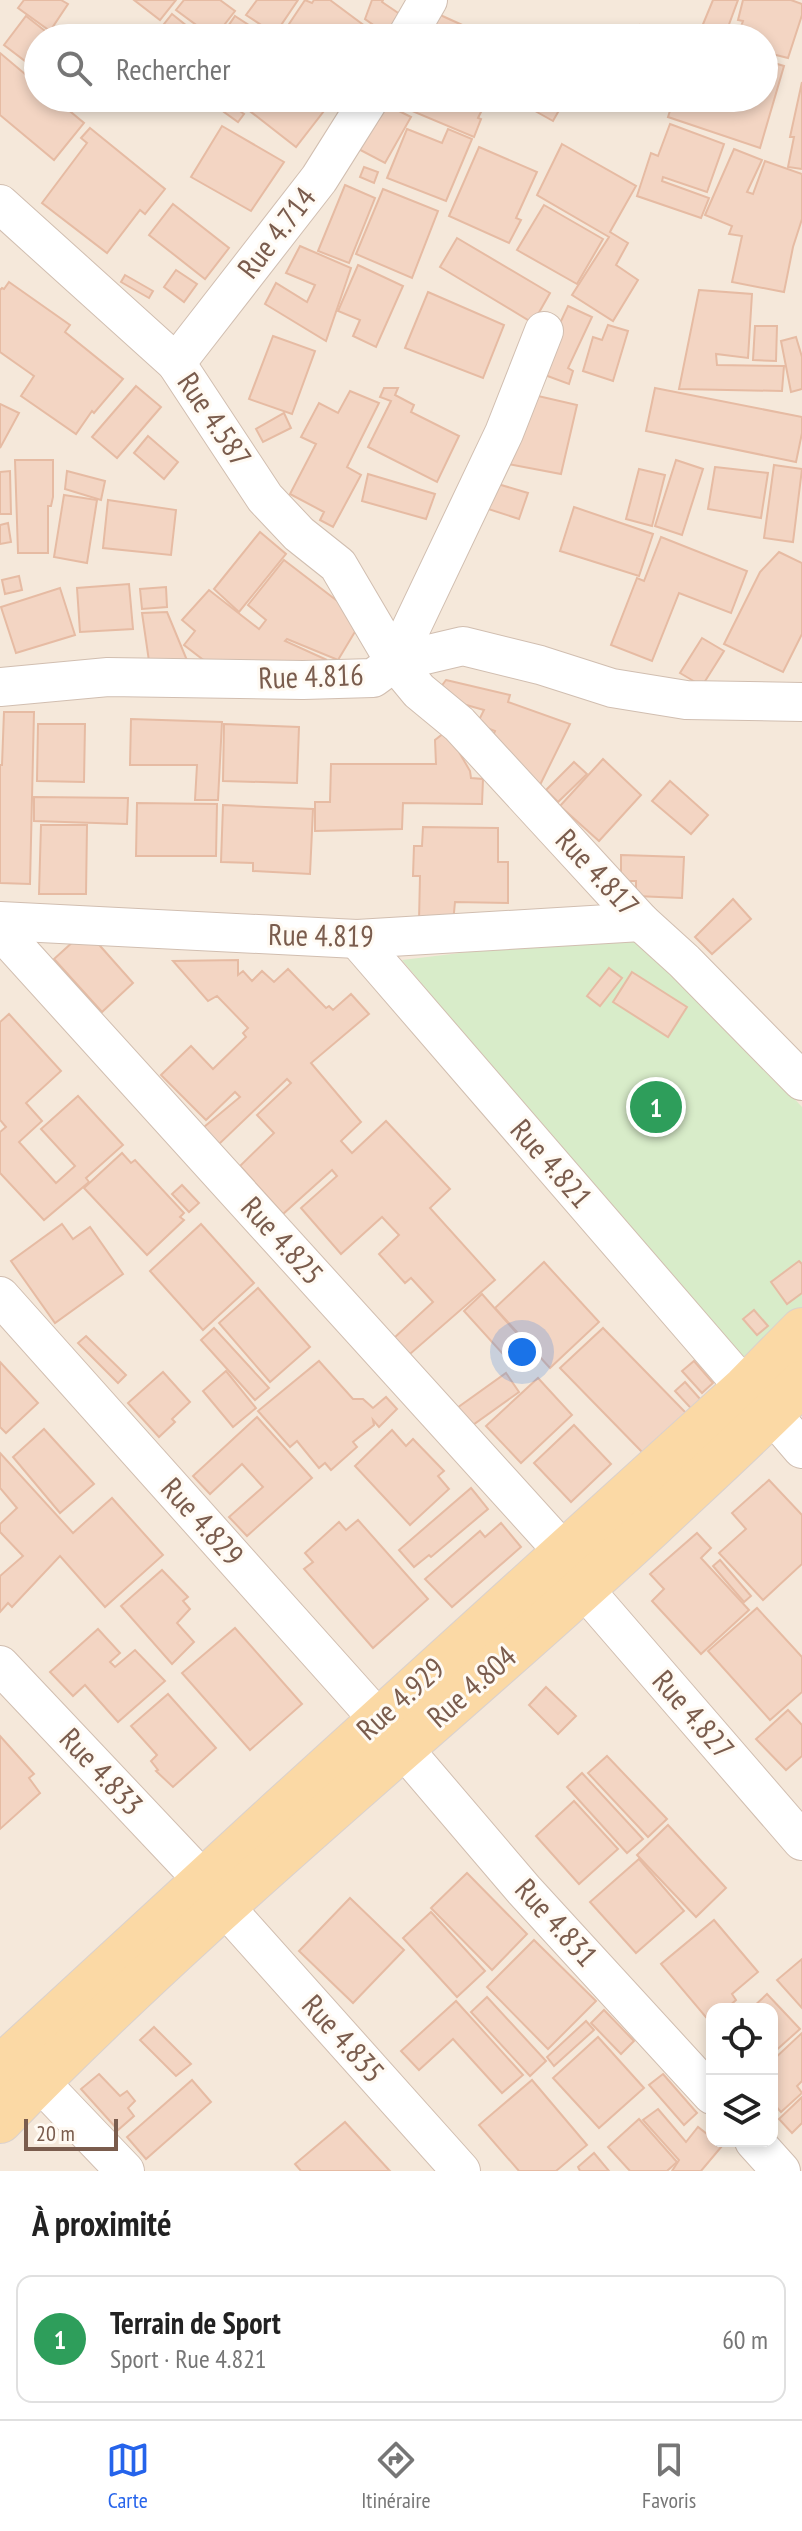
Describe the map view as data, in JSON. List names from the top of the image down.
{
  "streets": {
    "main road": ["Rue 4.804", "Rue 4.929"],
    "street": [
      "Rue 4.714",
      "Rue 4.587",
      "Rue 4.816",
      "Rue 4.817",
      "Rue 4.819",
      "Rue 4.821",
      "Rue 4.825",
      "Rue 4.829",
      "Rue 4.827",
      "Rue 4.833",
      "Rue 4.831",
      "Rue 4.835"
    ]
  },
  "crossings": [
    ["Rue 4.714", "Rue 4.587"],
    ["Rue 4.587", "Rue 4.816"],
    ["Rue 4.587", "Rue 4.817"],
    ["Rue 4.816", "Rue 4.817"],
    ["Rue 4.817", "Rue 4.819"],
    ["Rue 4.819", "Rue 4.821"],
    ["Rue 4.821", "Rue 4.804"],
    ["Rue 4.821", "Rue 4.929"],
    ["Rue 4.825", "Rue 4.929"],
    ["Rue 4.829", "Rue 4.804"],
    ["Rue 4.829", "Rue 4.929"],
    ["Rue 4.829", "Rue 4.831"],
    ["Rue 4.804", "Rue 4.929"],
    ["Rue 4.804", "Rue 4.827"],
    ["Rue 4.804", "Rue 4.833"],
    ["Rue 4.804", "Rue 4.831"],
    ["Rue 4.804", "Rue 4.835"],
    ["Rue 4.929", "Rue 4.831"],
    ["Rue 4.833", "Rue 4.835"]
  ],
  "scale_bar": "20 m",
  "page": {
    "search": "Rechercher",
    "pins": "1",
    "scale": "20 m",
    "heading": "À proximité",
    "list": [
      {
        "mark": "1",
        "name": "Terrain de Sport",
        "note": "Sport · Rue 4.821",
        "value": "60 m"
      }
    ],
    "nav": ["Carte", "Itinéraire", "Favoris"]
  }
}
